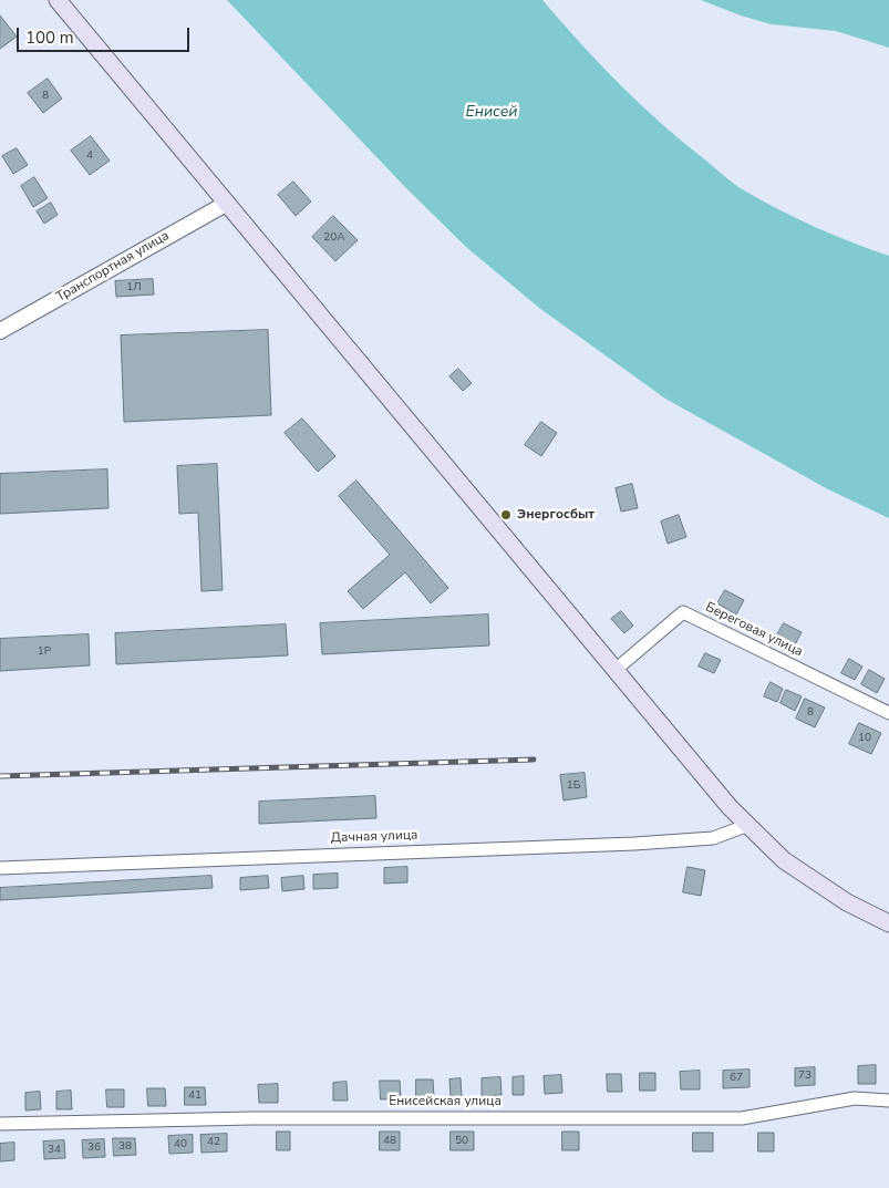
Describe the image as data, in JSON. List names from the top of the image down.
{
  "streets": {
    "street": [
      "Транспортная улица",
      "Береговая улица",
      "Дачная улица",
      "Енисейская улица"
    ]
  },
  "water": ["Енисей"],
  "places": ["Энергосбыт"],
  "house_numbers": [
    "8",
    "4",
    "20А",
    "1Л",
    "1Р",
    "8",
    "10",
    "1Б",
    "73",
    "67",
    "41",
    "48",
    "50",
    "42",
    "40",
    "38",
    "36",
    "34"
  ],
  "scale_bar": "100 m"
}
